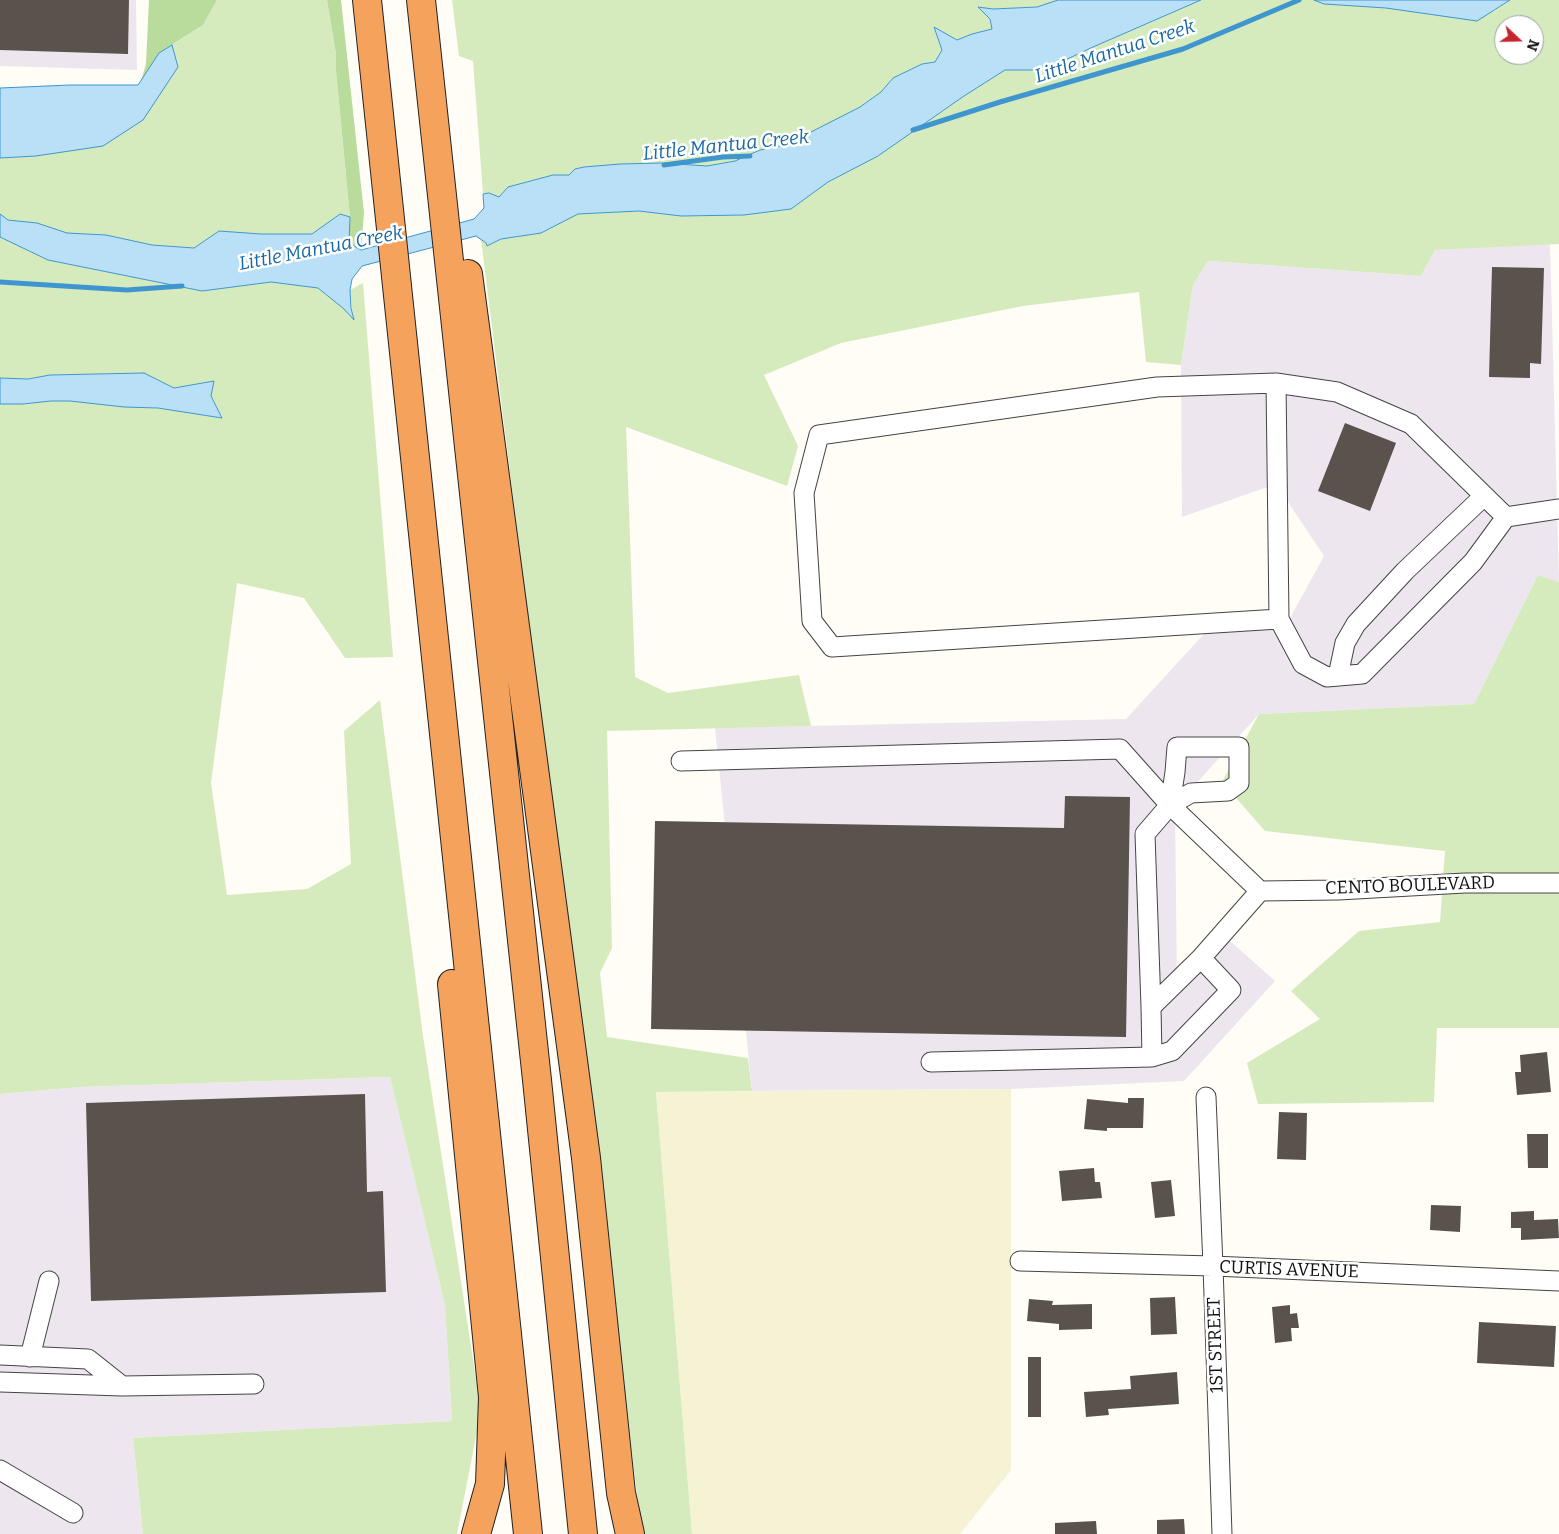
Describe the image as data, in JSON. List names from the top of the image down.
{
  "streets": {
    "street": ["CENTO BOULEVARD", "CURTIS AVENUE", "1ST STREET"]
  },
  "crossings": [
    ["CURTIS AVENUE", "1ST STREET"]
  ],
  "water": ["Little Mantua Creek"],
  "north": "right"
}
